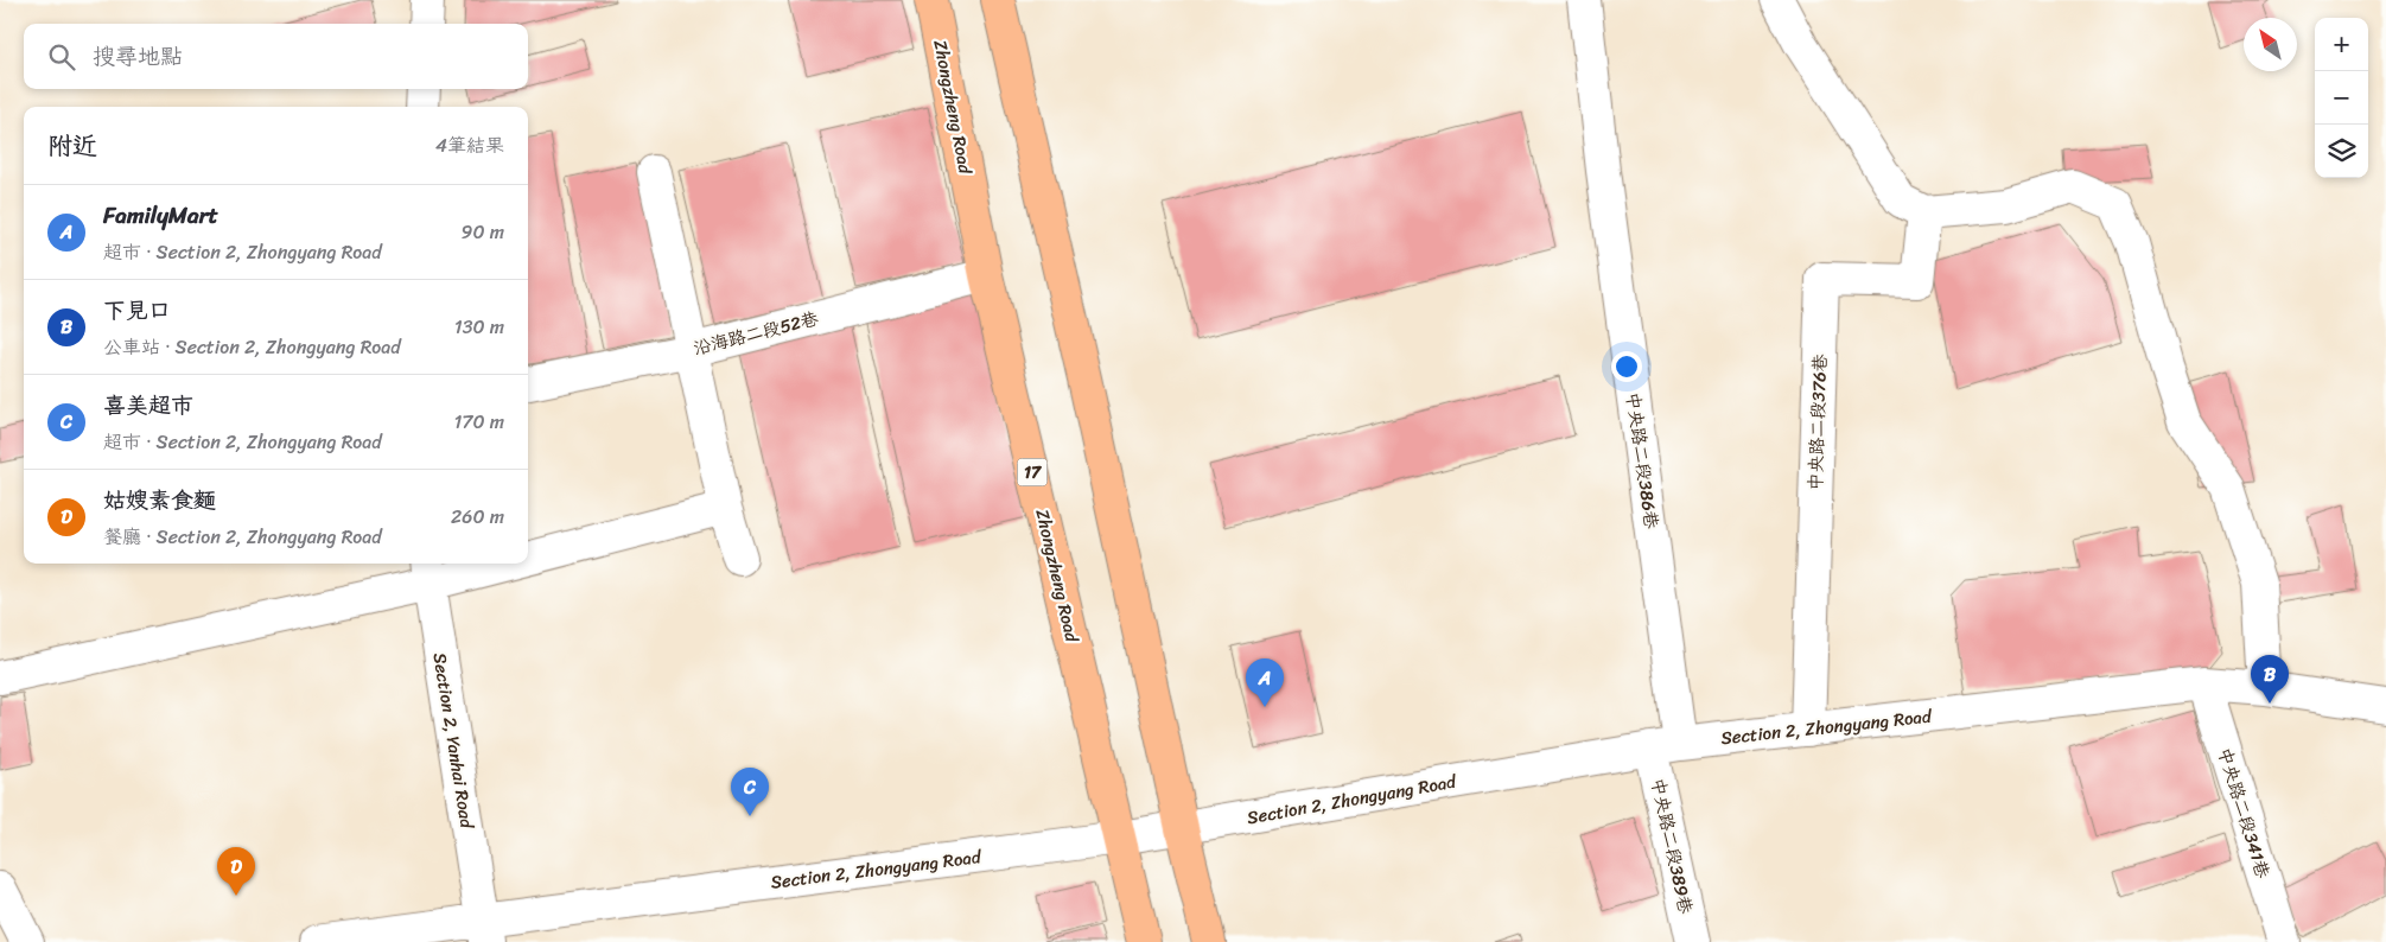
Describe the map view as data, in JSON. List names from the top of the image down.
{
  "streets": {
    "main road": ["Zhongzheng Road", "17"],
    "street": [
      "沿海路二段52巷",
      "中央路二段376巷",
      "中央路二段386巷",
      "Section 2, Zhongyang Road",
      "Section 2, Yanhai Road",
      "中央路二段341巷",
      "中央路二段389巷"
    ]
  },
  "crossings": [
    ["Zhongzheng Road", "沿海路二段52巷"],
    ["Zhongzheng Road", "Section 2, Zhongyang Road"],
    ["中央路二段376巷", "Section 2, Zhongyang Road"],
    ["中央路二段386巷", "Section 2, Zhongyang Road"],
    ["中央路二段386巷", "中央路二段389巷"],
    ["Section 2, Zhongyang Road", "Section 2, Yanhai Road"],
    ["Section 2, Zhongyang Road", "中央路二段341巷"],
    ["Section 2, Zhongyang Road", "中央路二段389巷"]
  ],
  "north": "top left",
  "page": {
    "map_buttons": ["+", "−"],
    "search": "搜尋地點",
    "heading": ["附近", "4筆結果"],
    "list": [
      {
        "mark": "A",
        "name": "FamilyMart",
        "note": "超市 · Section 2, Zhongyang Road",
        "value": "90 m"
      },
      {
        "mark": "B",
        "name": "下見口",
        "note": "公車站 · Section 2, Zhongyang Road",
        "value": "130 m"
      },
      {
        "mark": "C",
        "name": "喜美超市",
        "note": "超市 · Section 2, Zhongyang Road",
        "value": "170 m"
      },
      {
        "mark": "D",
        "name": "姑嫂素食麵",
        "note": "餐廳 · Section 2, Zhongyang Road",
        "value": "260 m"
      }
    ],
    "pins": [
      "B",
      "A",
      "C",
      "D"
    ]
  }
}
